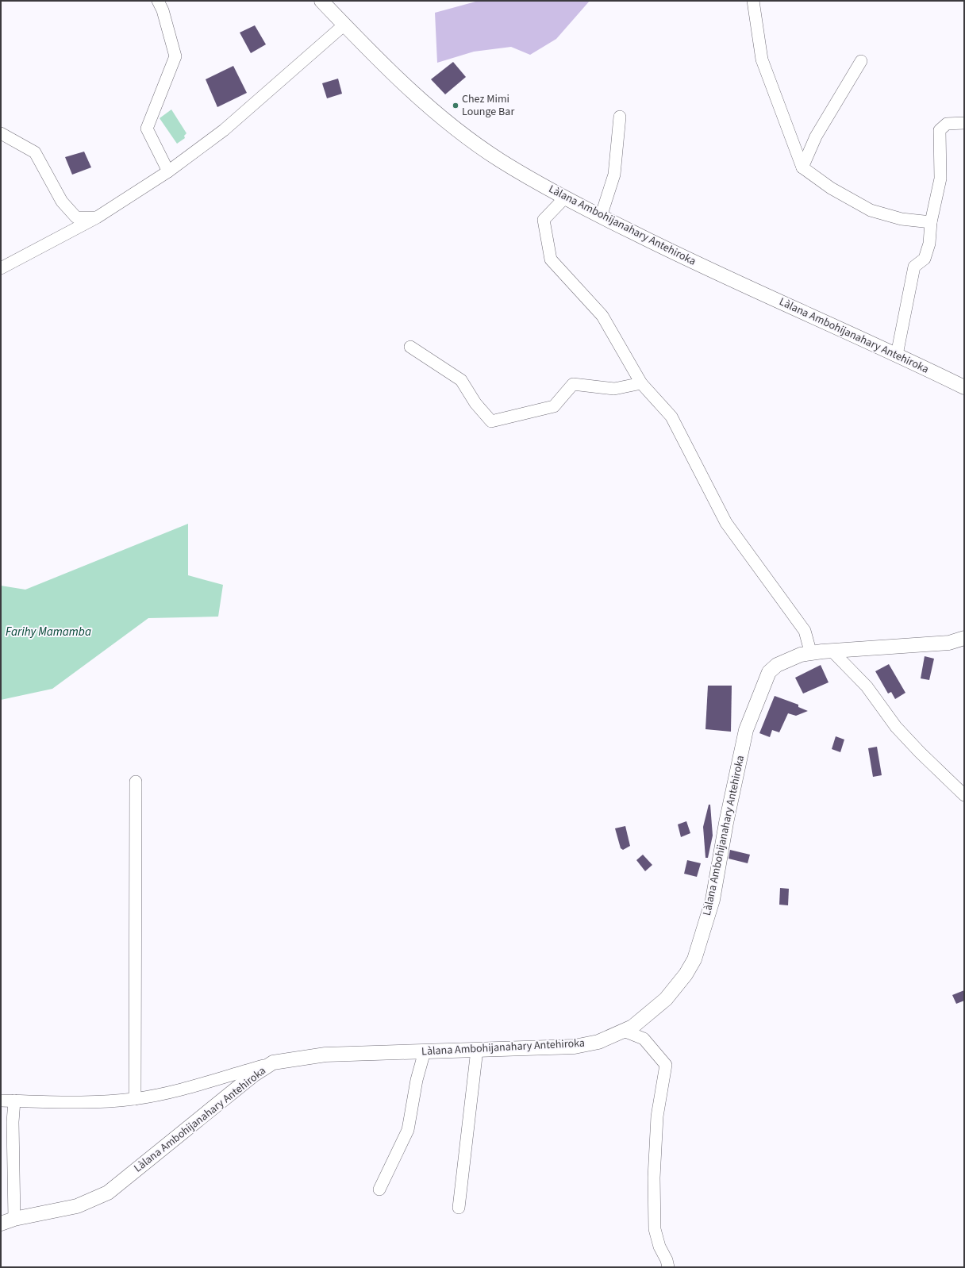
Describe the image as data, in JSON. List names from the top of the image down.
{
  "streets": {
    "street": ["Làlana Ambohijanahary Antehiroka"]
  },
  "water": ["Farihy Mamamba"],
  "places": ["Chez Mimi Lounge Bar"]
}
